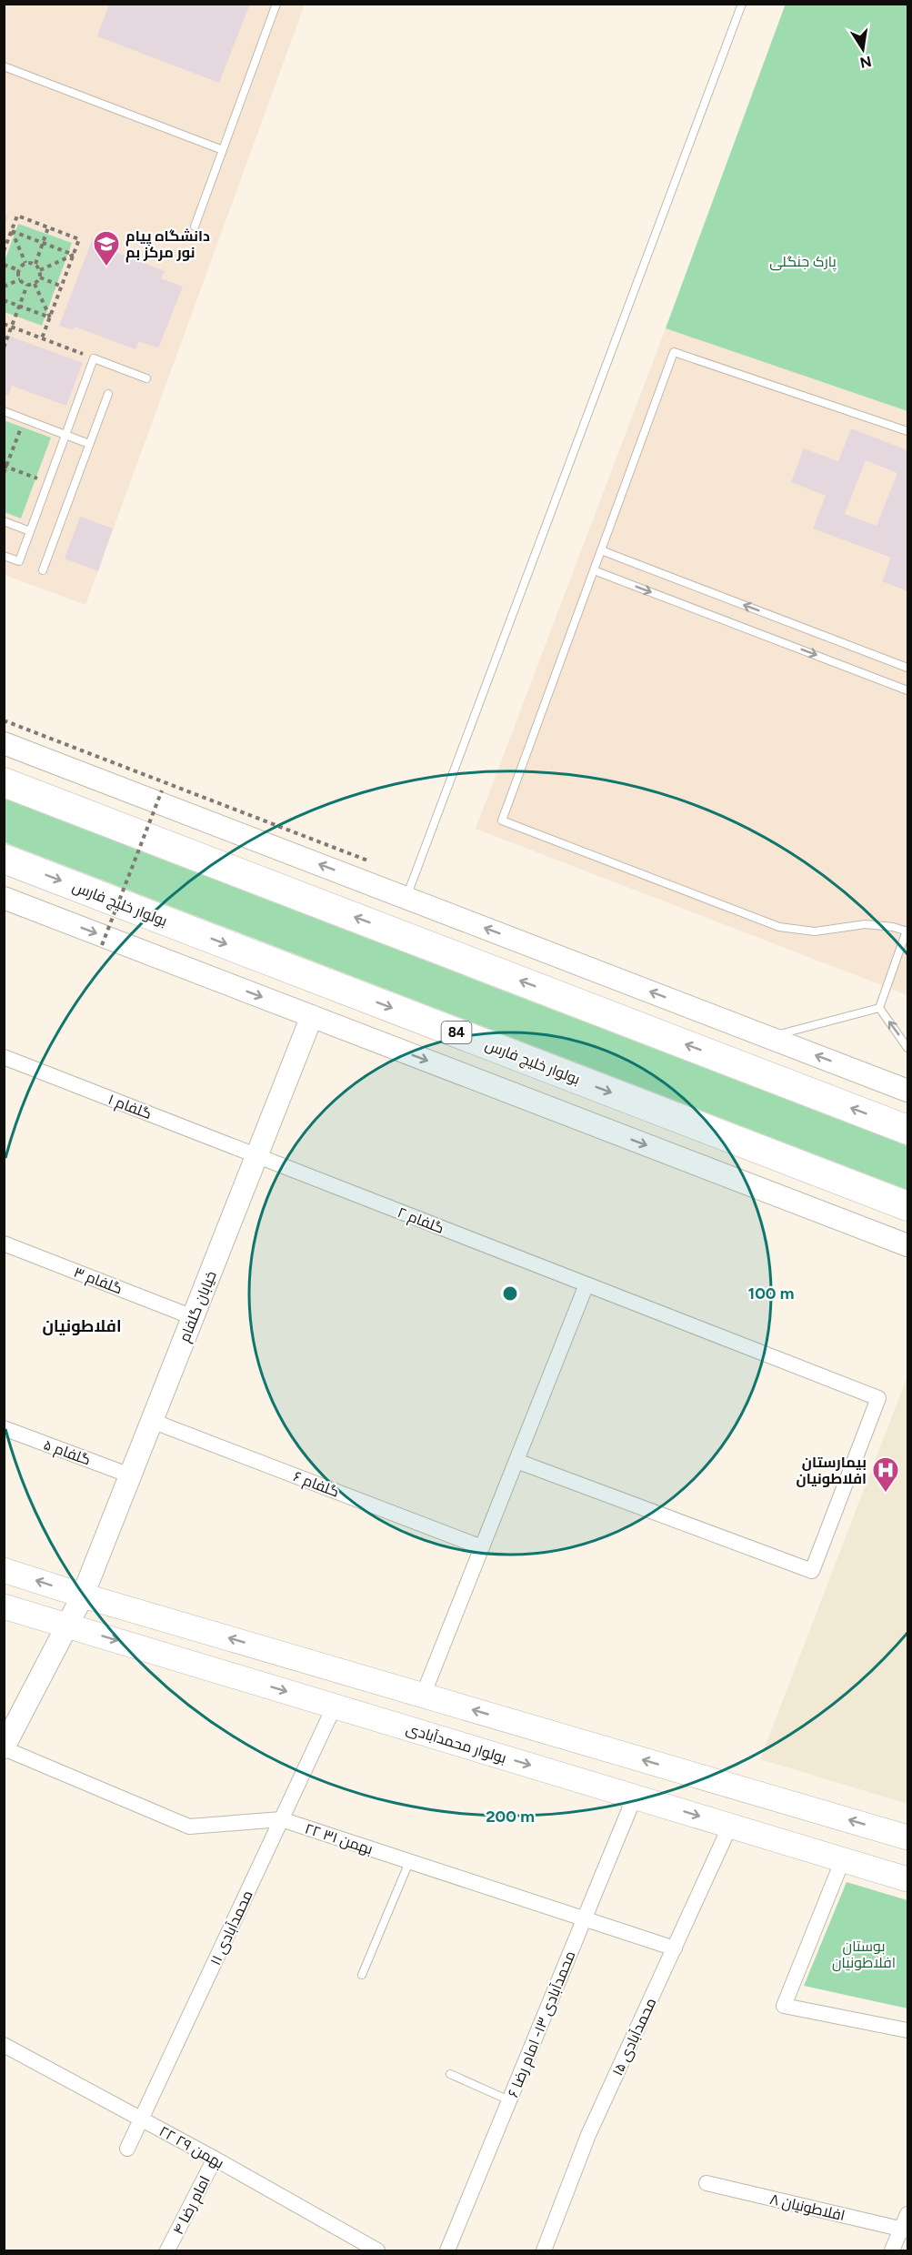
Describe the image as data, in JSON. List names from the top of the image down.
{
  "streets": {
    "highway": ["بولوار خلیج فارس", "84"],
    "main road": ["بولوار محمدآبادی"],
    "street": [
      "گلفام ۱",
      "گلفام ۲",
      "گلفام ۳",
      "خیابان گلفام",
      "گلفام ۵",
      "گلفام ۶",
      "۲۲ بهمن ۳۱",
      "محمدآبادی ۱۱",
      "محمدآبادی ۱۳- امام رضا ۶",
      "محمدآبادی ۱۵",
      "۲۲ بهمن ۲۹",
      "امام رضا ۴",
      "افلاطونیان ۸"
    ]
  },
  "crossings": [
    ["گلفام ۱", "گلفام ۲"],
    ["گلفام ۱", "خیابان گلفام"],
    ["گلفام ۲", "خیابان گلفام"],
    ["گلفام ۳", "خیابان گلفام"],
    ["خیابان گلفام", "گلفام ۵"],
    ["خیابان گلفام", "گلفام ۶"],
    ["خیابان گلفام", "بولوار محمدآبادی"],
    ["خیابان گلفام", "۲۲ بهمن ۳۱"],
    ["بولوار محمدآبادی", "محمدآبادی ۱۱"],
    ["بولوار محمدآبادی", "محمدآبادی ۱۳- امام رضا ۶"],
    ["بولوار محمدآبادی", "محمدآبادی ۱۵"],
    ["۲۲ بهمن ۳۱", "محمدآبادی ۱۱"],
    ["۲۲ بهمن ۳۱", "محمدآبادی ۱۳- امام رضا ۶"],
    ["۲۲ بهمن ۳۱", "محمدآبادی ۱۵"],
    ["محمدآبادی ۱۱", "۲۲ بهمن ۲۹"],
    ["۲۲ بهمن ۲۹", "امام رضا ۴"]
  ],
  "districts": ["افلاطونیان"],
  "parks": ["پارک جنگلی", "بوستان افلاطونیان"],
  "places": {
    "school or university": ["دانشگاه پیام نور مرکز بم"],
    "hospital": ["بیمارستان افلاطونیان"]
  },
  "north": "bottom",
  "rings": ["100 m", "200 m"]
}
